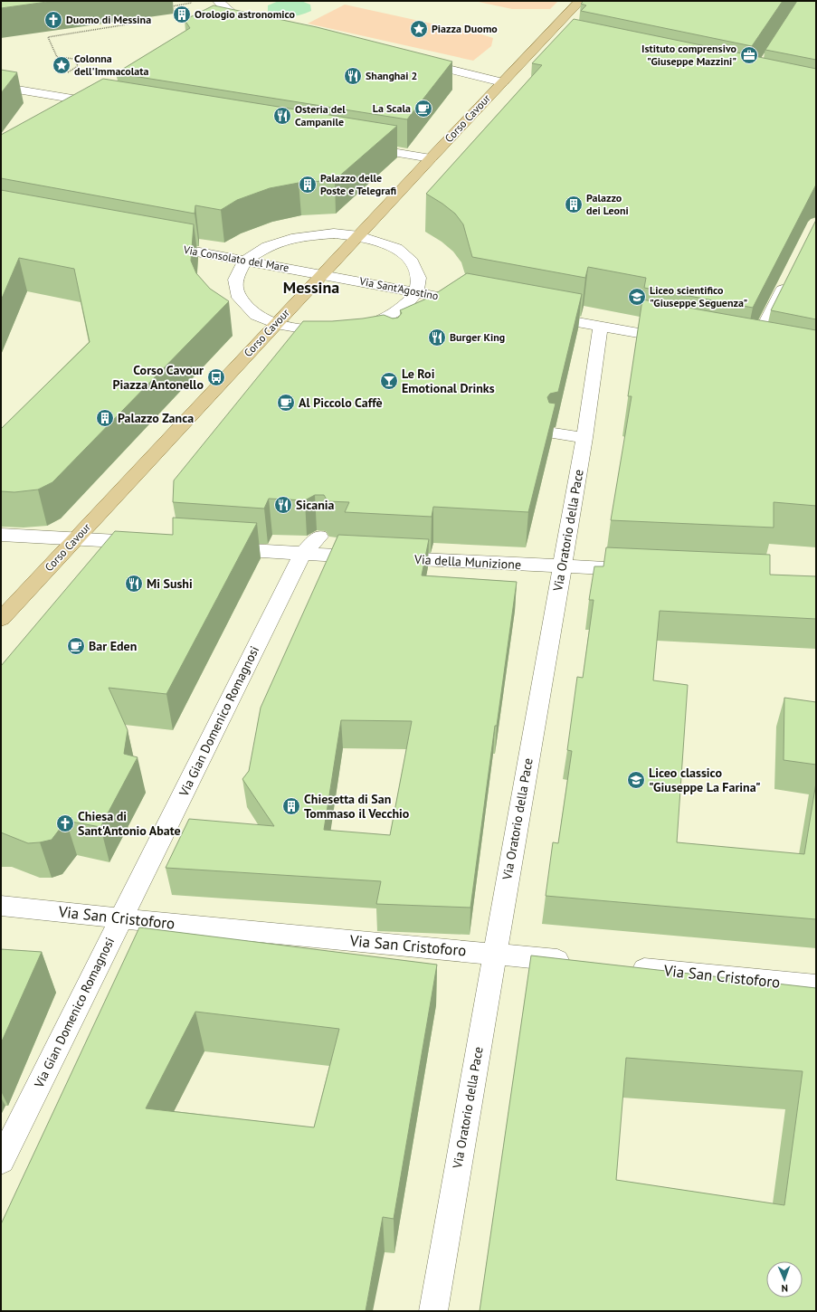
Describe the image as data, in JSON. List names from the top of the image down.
{
  "streets": {
    "main road": ["Corso Cavour"],
    "street": [
      "Via Consolato del Mare",
      "Via Sant'Agostino",
      "Via Oratorio della Pace",
      "Via della Munizione",
      "Via Gian Domenico Romagnosi",
      "Via San Cristoforo"
    ]
  },
  "crossings": [
    ["Corso Cavour", "Via Consolato del Mare"],
    ["Corso Cavour", "Via Sant'Agostino"],
    ["Via Consolato del Mare", "Via Sant'Agostino"],
    ["Via Oratorio della Pace", "Via della Munizione"],
    ["Via Oratorio della Pace", "Via San Cristoforo"],
    ["Via della Munizione", "Via Gian Domenico Romagnosi"],
    ["Via Gian Domenico Romagnosi", "Via San Cristoforo"]
  ],
  "districts": ["Messina"],
  "places": {
    "building": [
      "Orologio astronomico",
      "Palazzo delle Poste e Telegrafi",
      "Palazzo dei Leoni",
      "Palazzo Zanca",
      "Chiesetta di San Tommaso il Vecchio"
    ],
    "church": ["Duomo di Messina", "Chiesa di Sant'Antonio Abate"],
    "place": ["Piazza Duomo", "Colonna dell'Immacolata"],
    "office": ["Istituto comprensivo \"Giuseppe Mazzini\""],
    "restaurant": [
      "Shanghai 2",
      "Osteria del Campanile",
      "Burger King",
      "Sicania",
      "Mi Sushi"
    ],
    "cafe": ["La Scala", "Al Piccolo Caffè", "Bar Eden"],
    "school or university": ["Liceo scientifico \"Giuseppe Seguenza\"", "Liceo classico \"Giuseppe La Farina\""],
    "bus stop": ["Corso Cavour Piazza Antonello"],
    "bar": ["Le Roi Emotional Drinks"]
  },
  "north": "bottom"
}
